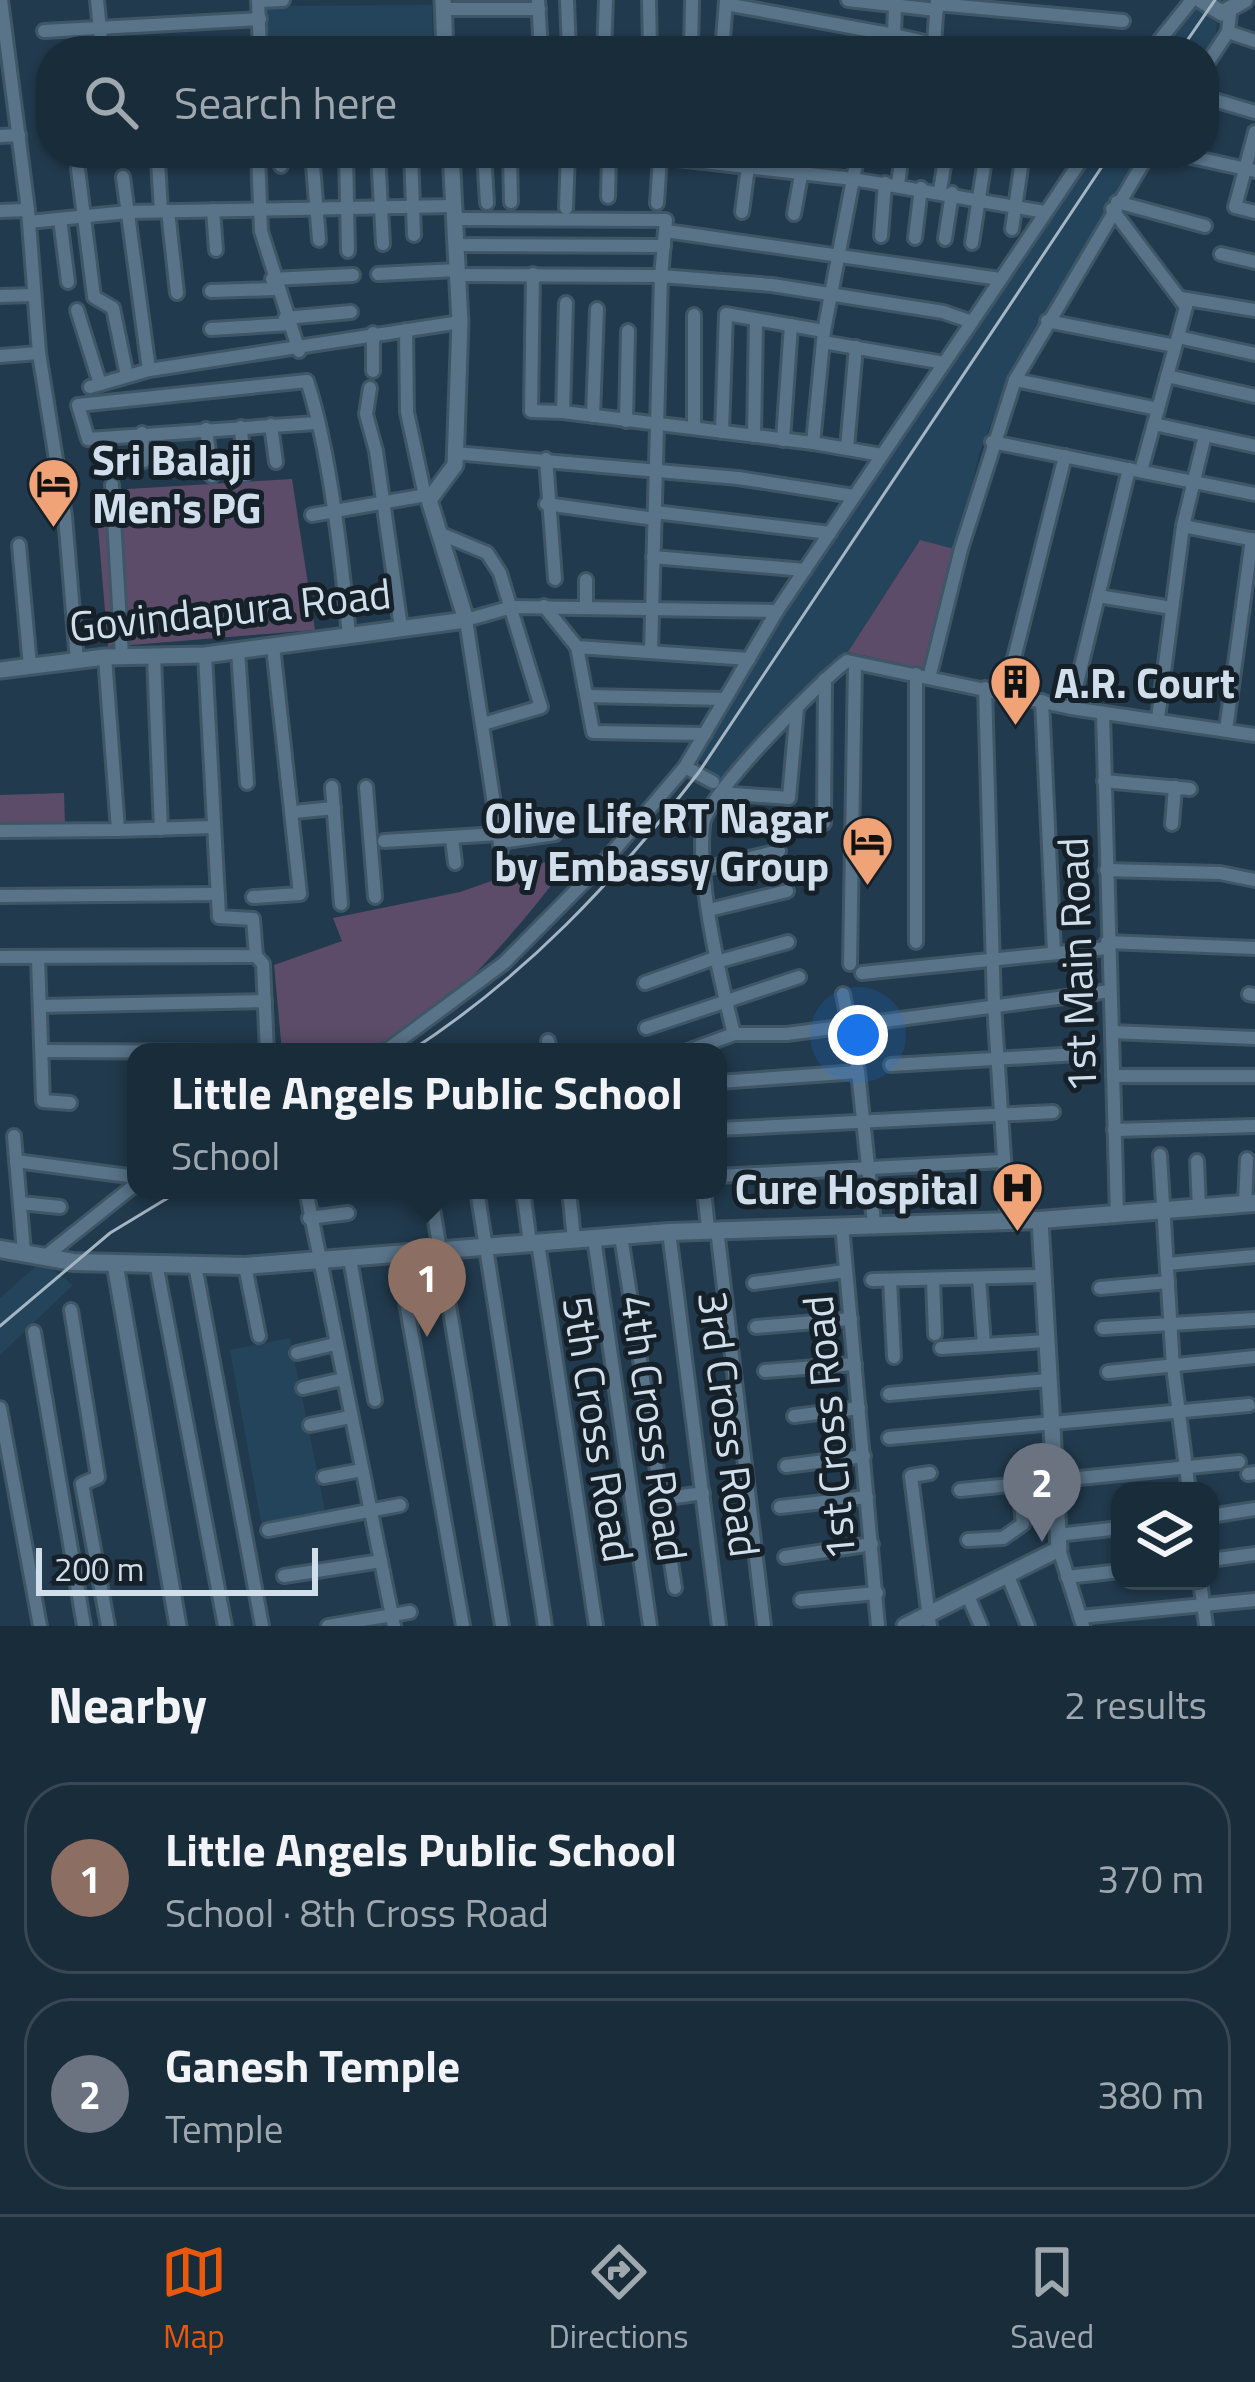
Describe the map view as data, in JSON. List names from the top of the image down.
{
  "streets": {
    "street": [
      "Govindapura Road",
      "1st Main Road",
      "3rd Cross Road",
      "4th Cross Road",
      "1st Cross Road",
      "5th Cross Road"
    ]
  },
  "places": {
    "hotel": ["Sri Balaji Men's PG", "Olive Life RT Nagar by Embassy Group"],
    "building": ["A.R. Court"],
    "hospital": ["Cure Hospital"]
  },
  "scale_bar": "200 m",
  "page": {
    "search": "Search here",
    "popup": ["Little Angels Public School", "School"],
    "pins": ["1", "2"],
    "scale": "200 m",
    "heading": ["Nearby", "2 results"],
    "list": [
      {
        "mark": "1",
        "name": "Little Angels Public School",
        "note": "School · 8th Cross Road",
        "value": "370 m"
      },
      {
        "mark": "2",
        "name": "Ganesh Temple",
        "note": "Temple",
        "value": "380 m"
      }
    ],
    "nav": ["Map", "Directions", "Saved"]
  }
}
